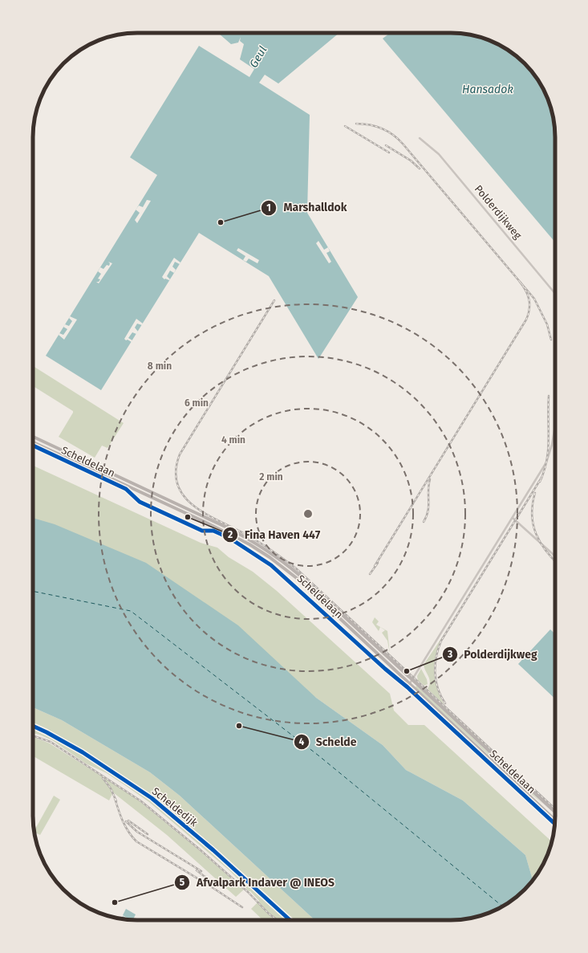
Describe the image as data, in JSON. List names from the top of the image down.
{
  "streets": {
    "main road": ["Scheldelaan"],
    "street": ["Polderdijkweg", "Scheldedijk"]
  },
  "water": ["Geul", "Hansadok"],
  "places": [
    "Marshalldok",
    "Fina Haven 447",
    "Polderdijkweg",
    "Schelde",
    "Afvalpark Indaver @ INEOS"
  ],
  "rings": [
    "8 min",
    "6 min",
    "4 min",
    "2 min"
  ]
}
